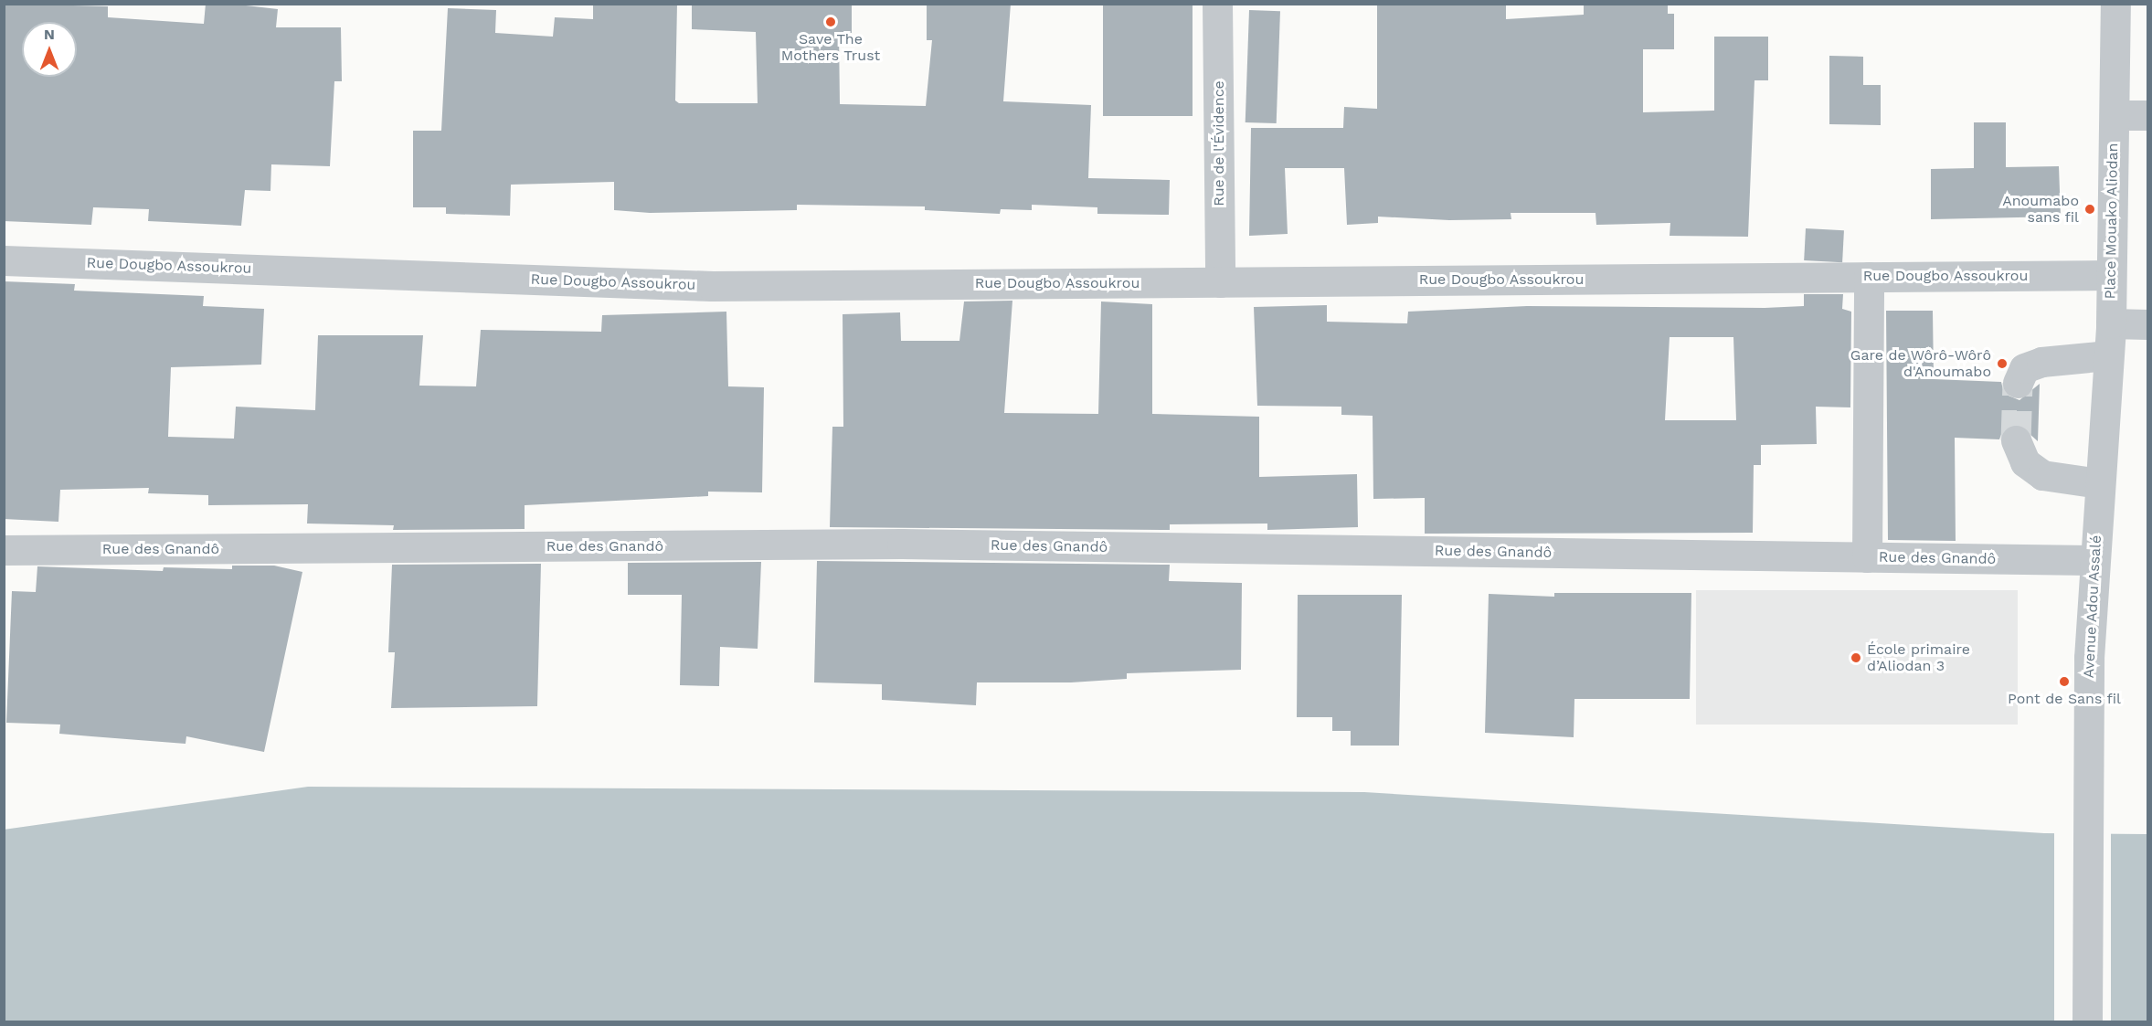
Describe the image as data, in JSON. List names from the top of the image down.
{
  "streets": {
    "street": [
      "Rue de l'Évidence",
      "Place Mouako Aliodan",
      "Rue Dougbo Assoukrou",
      "Rue des Gnandô",
      "Avenue Adou Assalé"
    ]
  },
  "crossings": [
    ["Rue de l'Évidence", "Rue Dougbo Assoukrou"],
    ["Place Mouako Aliodan", "Rue Dougbo Assoukrou"],
    ["Place Mouako Aliodan", "Avenue Adou Assalé"],
    ["Rue des Gnandô", "Avenue Adou Assalé"]
  ],
  "places": [
    "Save The Mothers Trust",
    "Anoumabo sans fil",
    "Gare de Wôrô-Wôrô d'Anoumabo",
    "École primaire d’Aliodan 3",
    "Pont de Sans fil"
  ],
  "north": "top"
}
